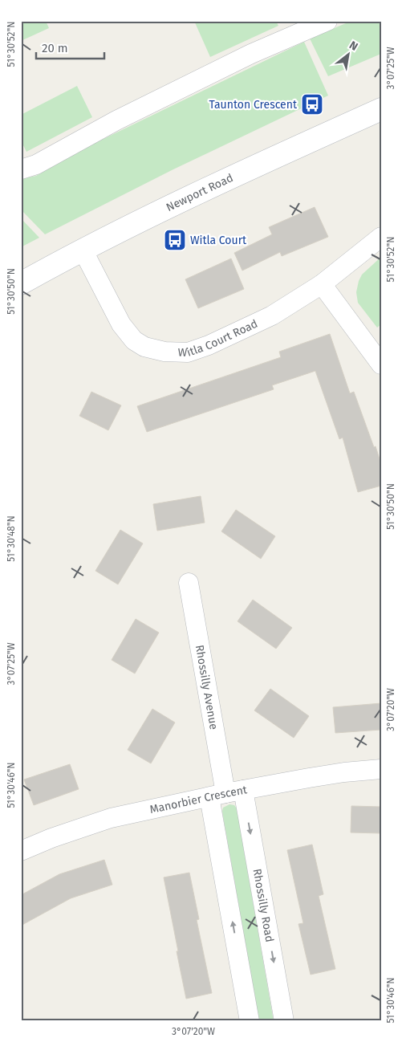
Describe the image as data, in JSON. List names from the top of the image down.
{
  "streets": {
    "main road": ["Newport Road"],
    "street": [
      "Witla Court Road",
      "Rhossilly Avenue",
      "Manorbier Crescent",
      "Rhossilly Road"
    ]
  },
  "crossings": [
    ["Newport Road", "Witla Court Road"],
    ["Rhossilly Avenue", "Manorbier Crescent"],
    ["Rhossilly Avenue", "Rhossilly Road"],
    ["Manorbier Crescent", "Rhossilly Road"]
  ],
  "places": {
    "bus stop": ["Taunton Crescent", "Witla Court"]
  },
  "scale_bar": "20 m",
  "north": "top right",
  "coordinates": [
    "51°30'52\"N",
    "3°07'25\"W",
    "51°30'50\"N",
    "51°30'48\"N",
    "3°07'20\"W",
    "51°30'46\"N"
  ]
}
